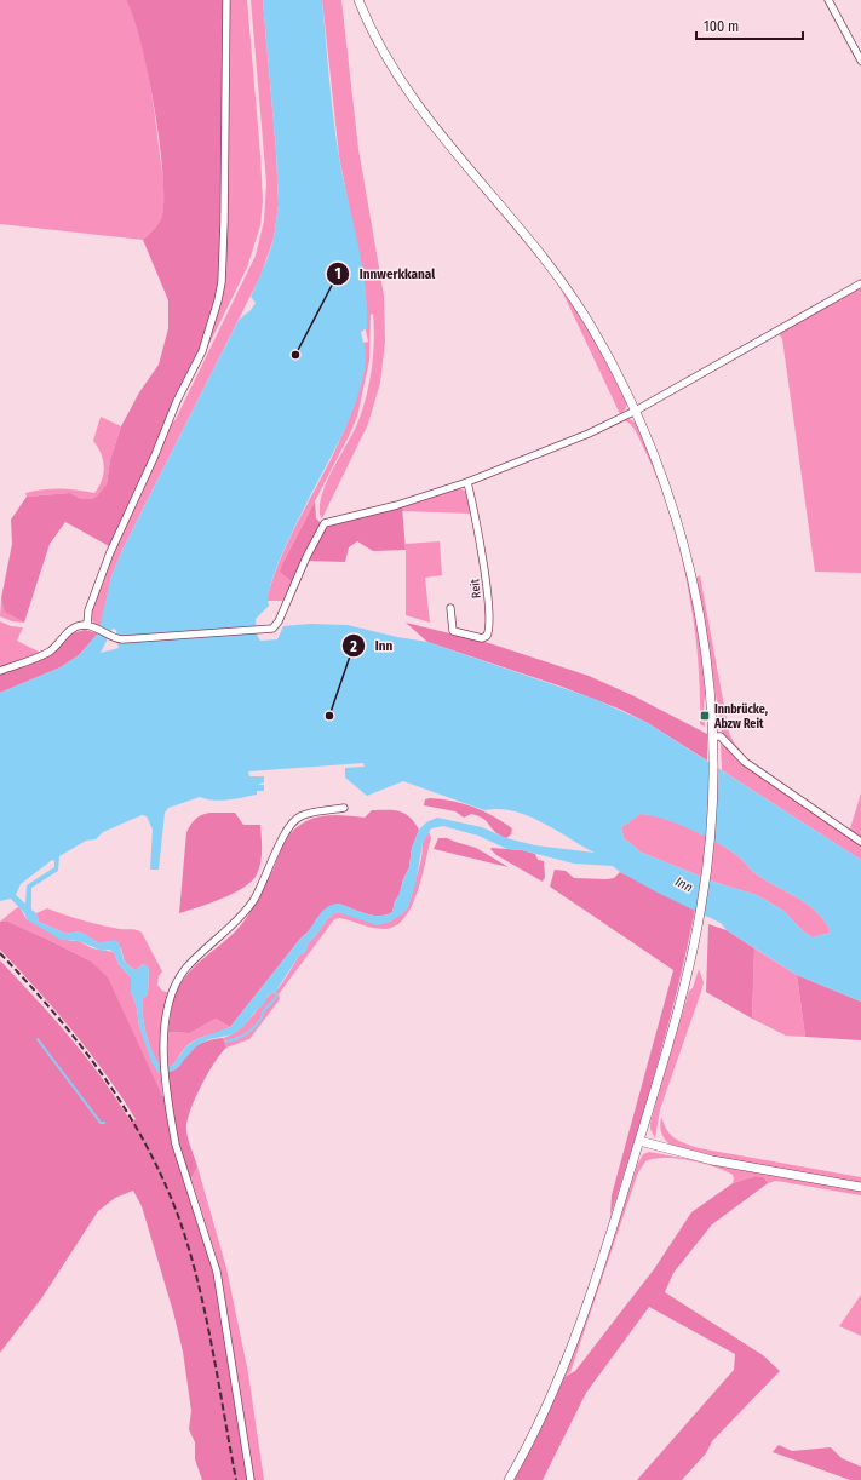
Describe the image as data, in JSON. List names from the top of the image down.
{
  "streets": {
    "street": ["Reit"]
  },
  "water": ["Inn"],
  "places": {
    "other": ["Innwerkkanal", "Inn"],
    "transit": ["Innbrücke, Abzw Reit"]
  },
  "scale_bar": "100 m"
}
